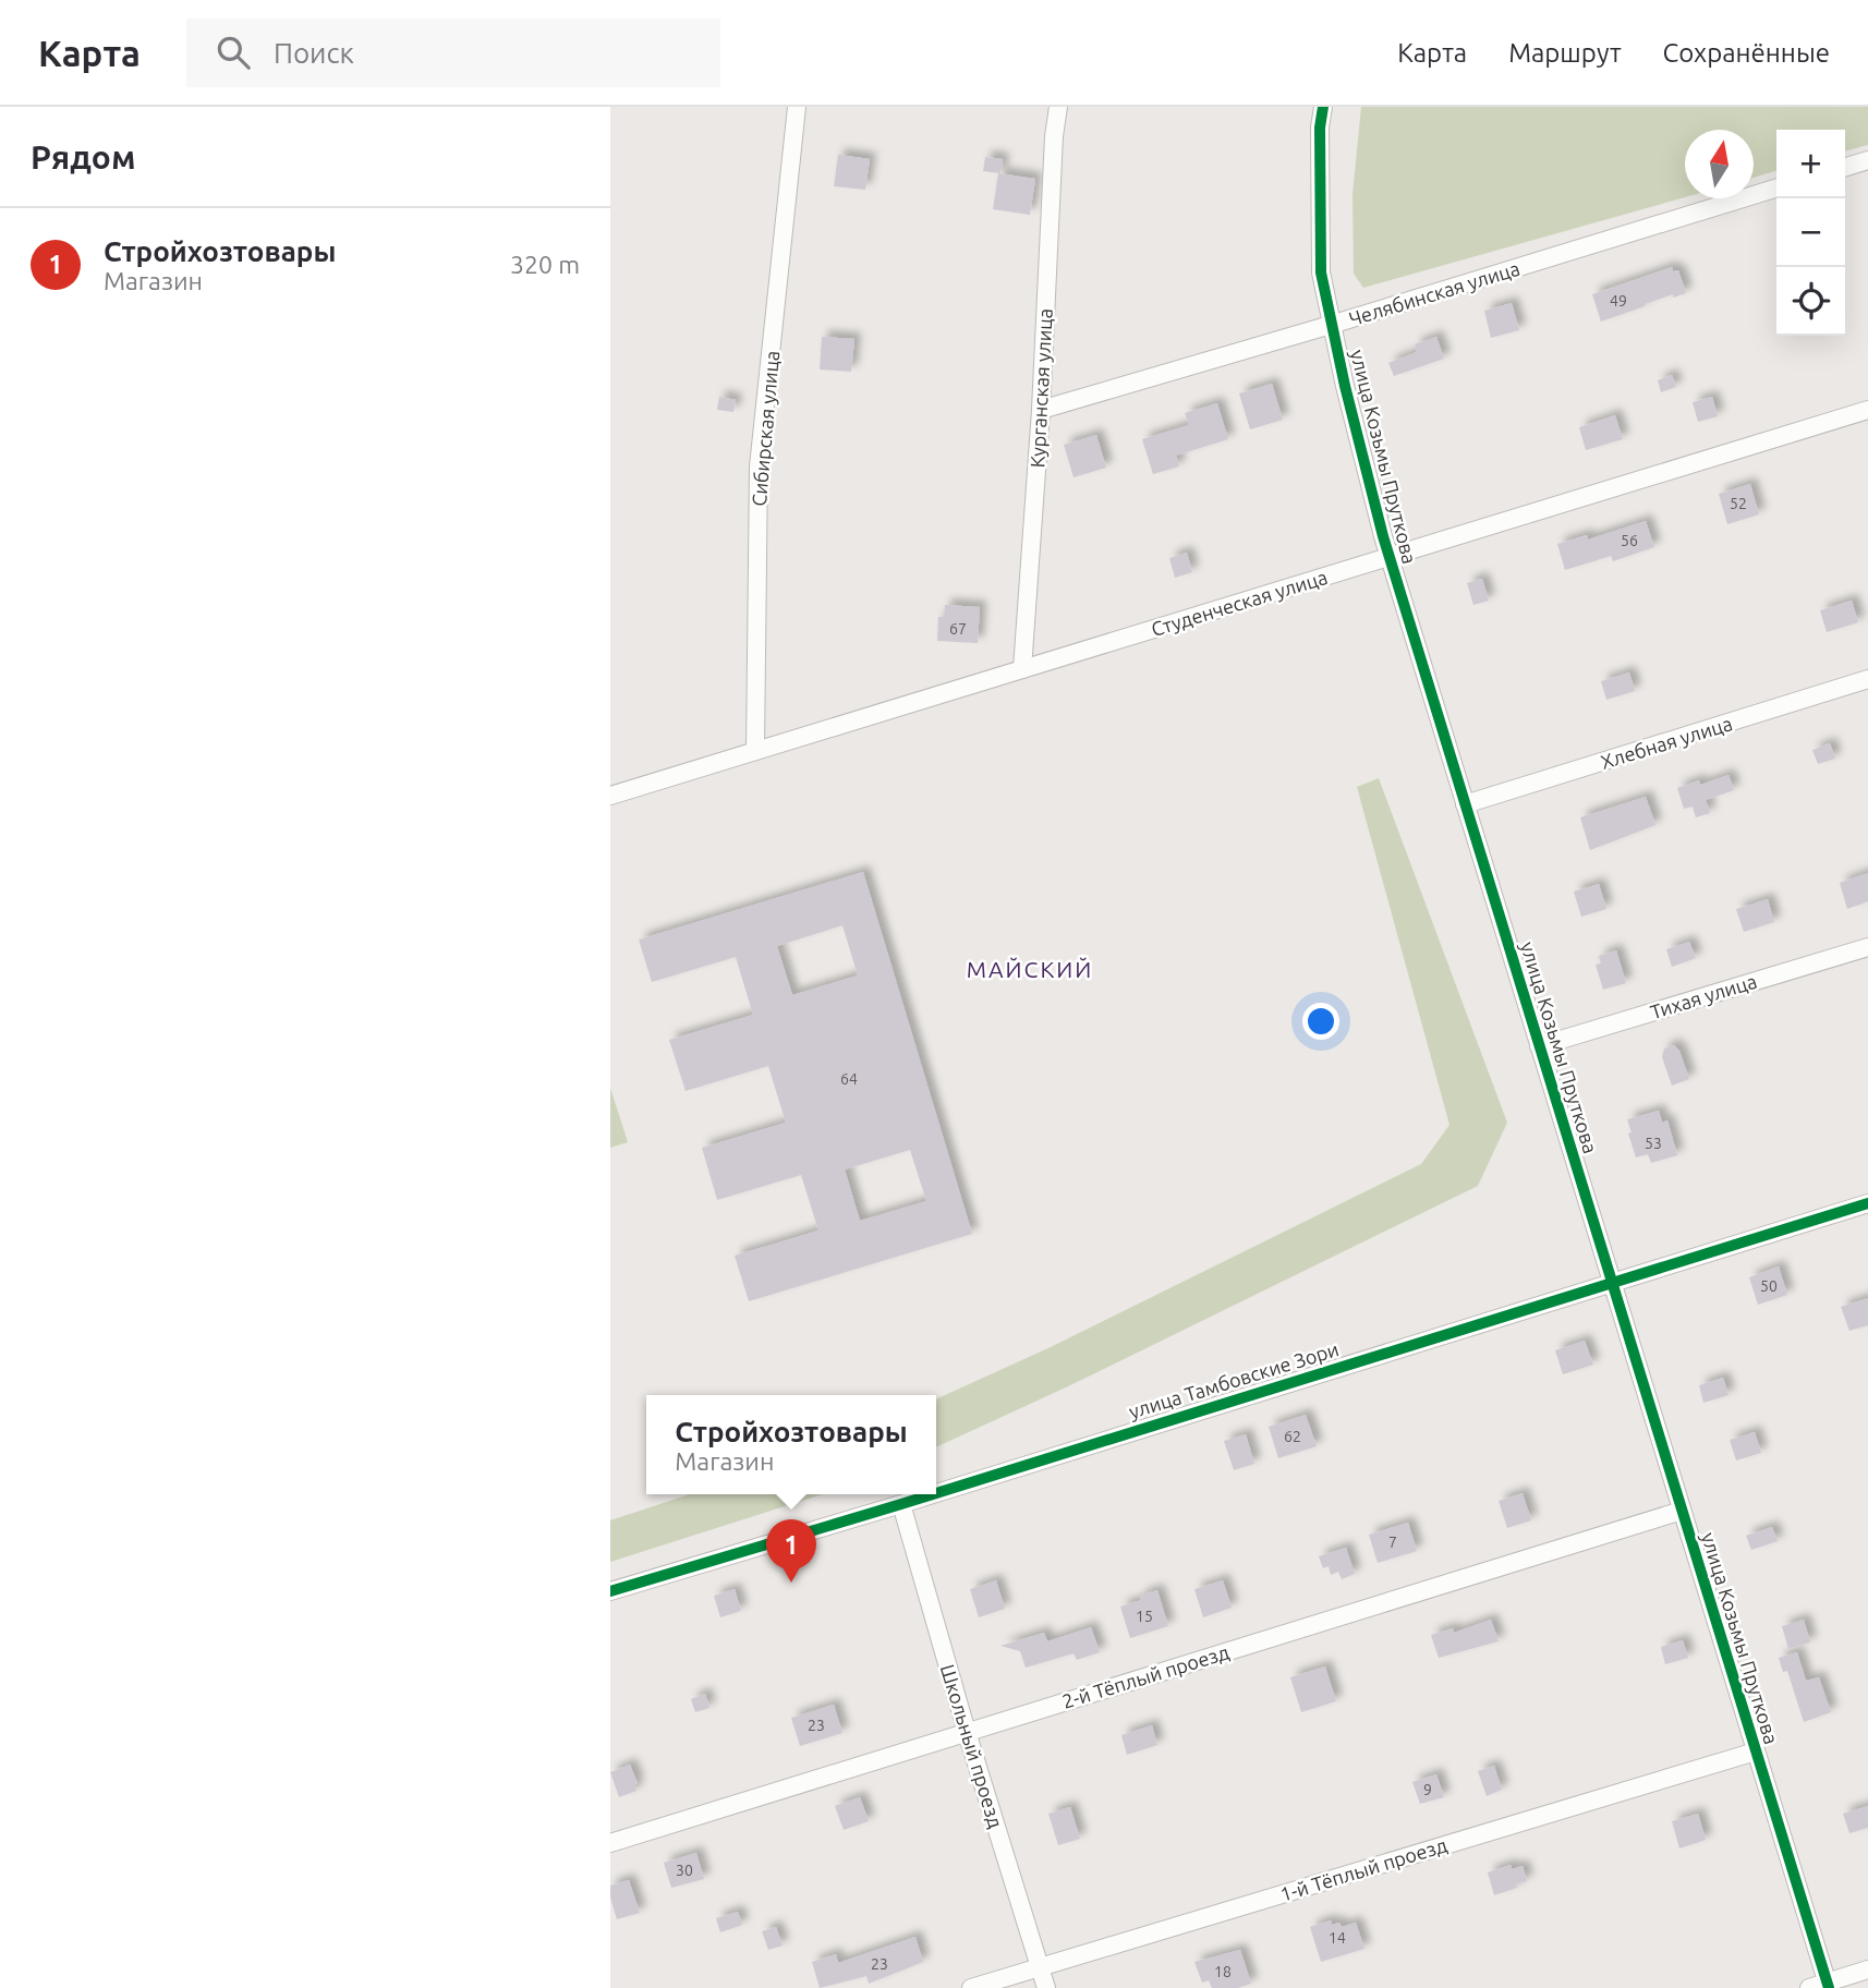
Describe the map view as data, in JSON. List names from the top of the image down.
{
  "streets": {
    "street": [
      "Челябинская улица",
      "Курганская улица",
      "Сибирская улица",
      "улица Козьмы Пруткова",
      "Студенческая улица",
      "Хлебная улица",
      "Тихая улица",
      "улица Тамбовские Зори",
      "2-й Тёплый проезд",
      "Школьный проезд",
      "1-й Тёплый проезд"
    ]
  },
  "crossings": [
    ["Челябинская улица", "Курганская улица"],
    ["Челябинская улица", "улица Козьмы Пруткова"],
    ["Курганская улица", "Студенческая улица"],
    ["Сибирская улица", "Студенческая улица"],
    ["улица Козьмы Пруткова", "Студенческая улица"],
    ["улица Козьмы Пруткова", "Хлебная улица"],
    ["улица Козьмы Пруткова", "Тихая улица"],
    ["улица Козьмы Пруткова", "улица Тамбовские Зори"],
    ["улица Козьмы Пруткова", "2-й Тёплый проезд"],
    ["улица Козьмы Пруткова", "1-й Тёплый проезд"],
    ["улица Тамбовские Зори", "Школьный проезд"],
    ["2-й Тёплый проезд", "Школьный проезд"],
    ["Школьный проезд", "1-й Тёплый проезд"]
  ],
  "districts": ["МАЙСКИЙ"],
  "house_numbers": [
    "49",
    "52",
    "56",
    "67",
    "64",
    "53",
    "50",
    "62",
    "7",
    "15",
    "23",
    "9",
    "30",
    "14",
    "23",
    "18"
  ],
  "north": "top",
  "page": {
    "header": "Карта",
    "search": "Поиск",
    "nav": ["Карта", "Маршрут", "Сохранённые"],
    "heading": "Рядом",
    "map_buttons": ["+", "−"],
    "list": [
      {
        "mark": "1",
        "name": "Стройхозтовары",
        "note": "Магазин",
        "value": "320 m"
      }
    ],
    "popup": ["Стройхозтовары", "Магазин"],
    "pins": "1"
  }
}
